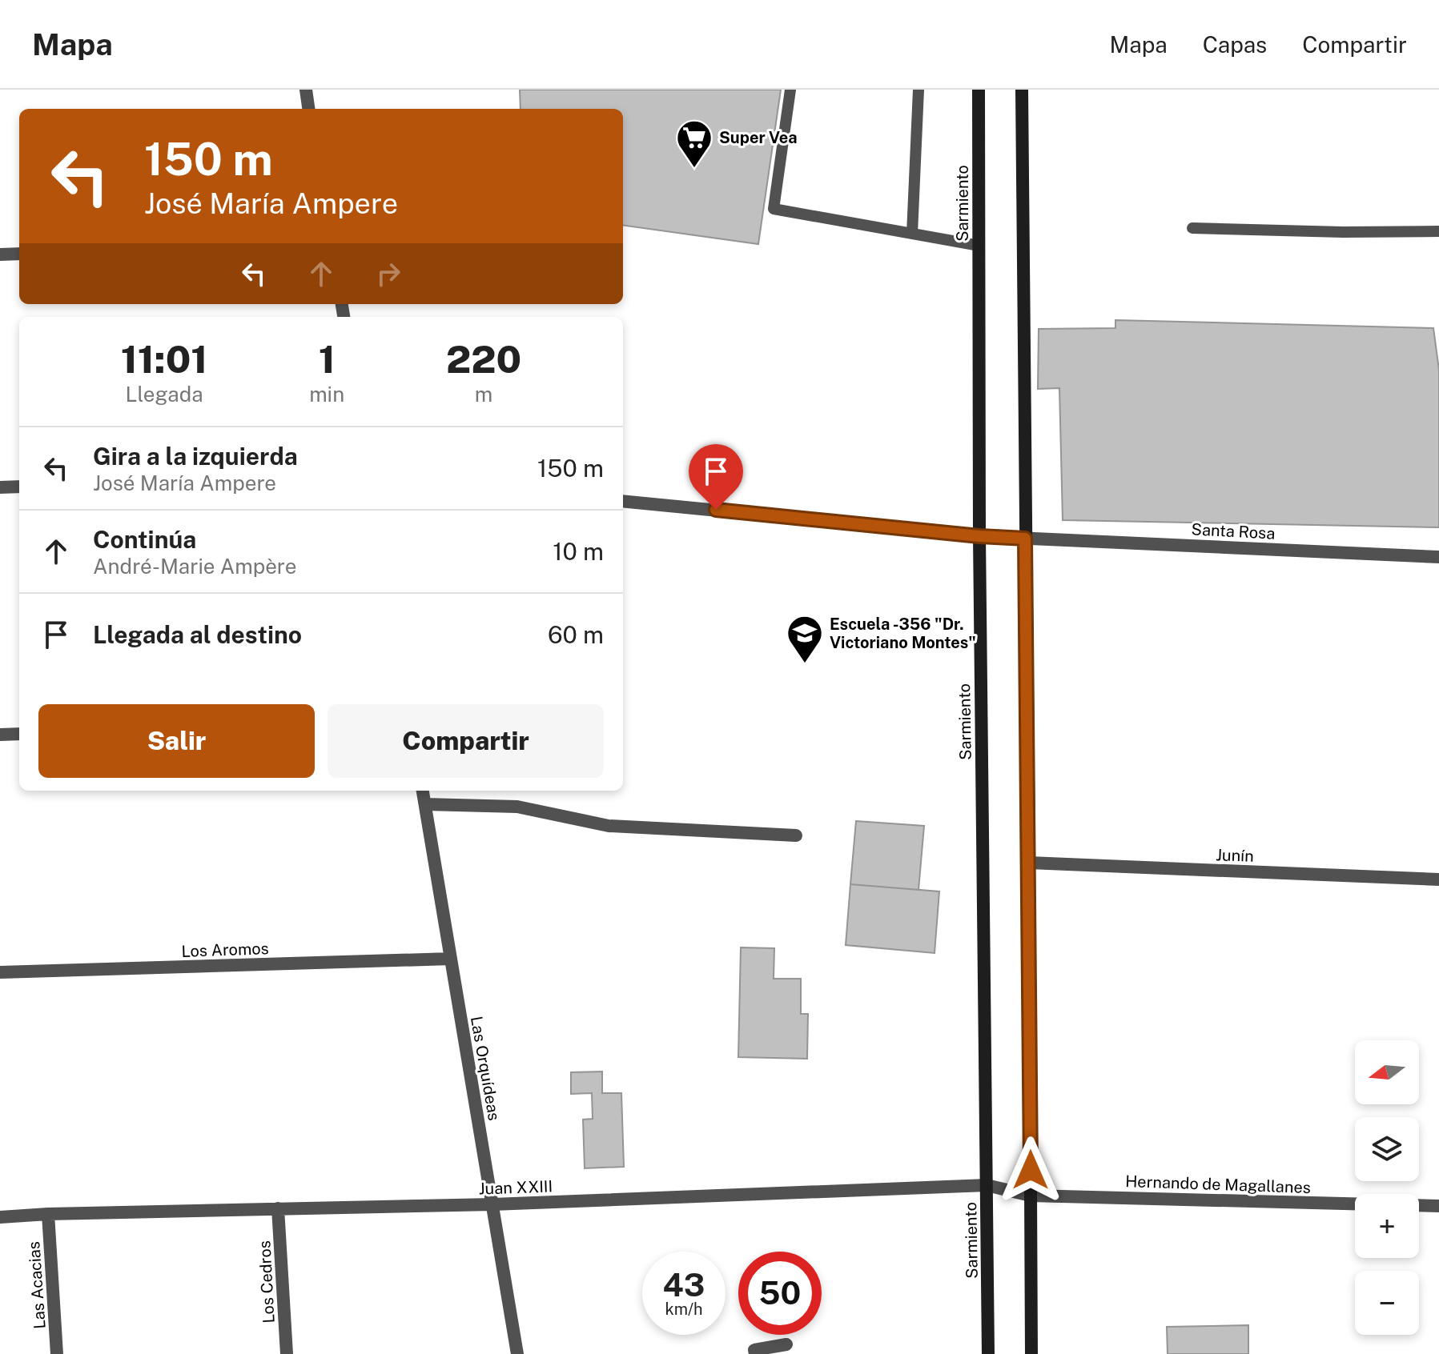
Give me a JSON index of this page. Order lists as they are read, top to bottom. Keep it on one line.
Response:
{"streets":{"main road":["Sarmiento"],"street":["Santa Rosa","Junín","Los Aromos","Las Orquídeas","Hernando de Magallanes","Juan XXIII","Los Cedros","Las Acacias"]},"crossings":[["Sarmiento","Santa Rosa"],["Sarmiento","Juan XXIII"],["Los Aromos","Las Orquídeas"],["Las Orquídeas","Juan XXIII"],["Hernando de Magallanes","Juan XXIII"],["Juan XXIII","Los Cedros"],["Juan XXIII","Las Acacias"]],"places":{"supermarket":["Super Vea"],"school or university":["Escuela -356 \"Dr. Victoriano Montes\""]},"north":"left","page":{"header":"Mapa","nav":["Mapa","Capas","Compartir"],"turn":["150 m","José María Ampere"],"eta":["11:01","Llegada","1","min","220","m"],"list":[{"name":"Gira a la izquierda","note":"José María Ampere","value":"150 m"},{"name":"Continúa","note":"André-Marie Ampère","value":"10 m"},{"name":"Llegada al destino","value":"60 m"}],"buttons":["Salir","Compartir"],"map_buttons":["+","−"],"speed":"43 km/h","limit":"50"}}
